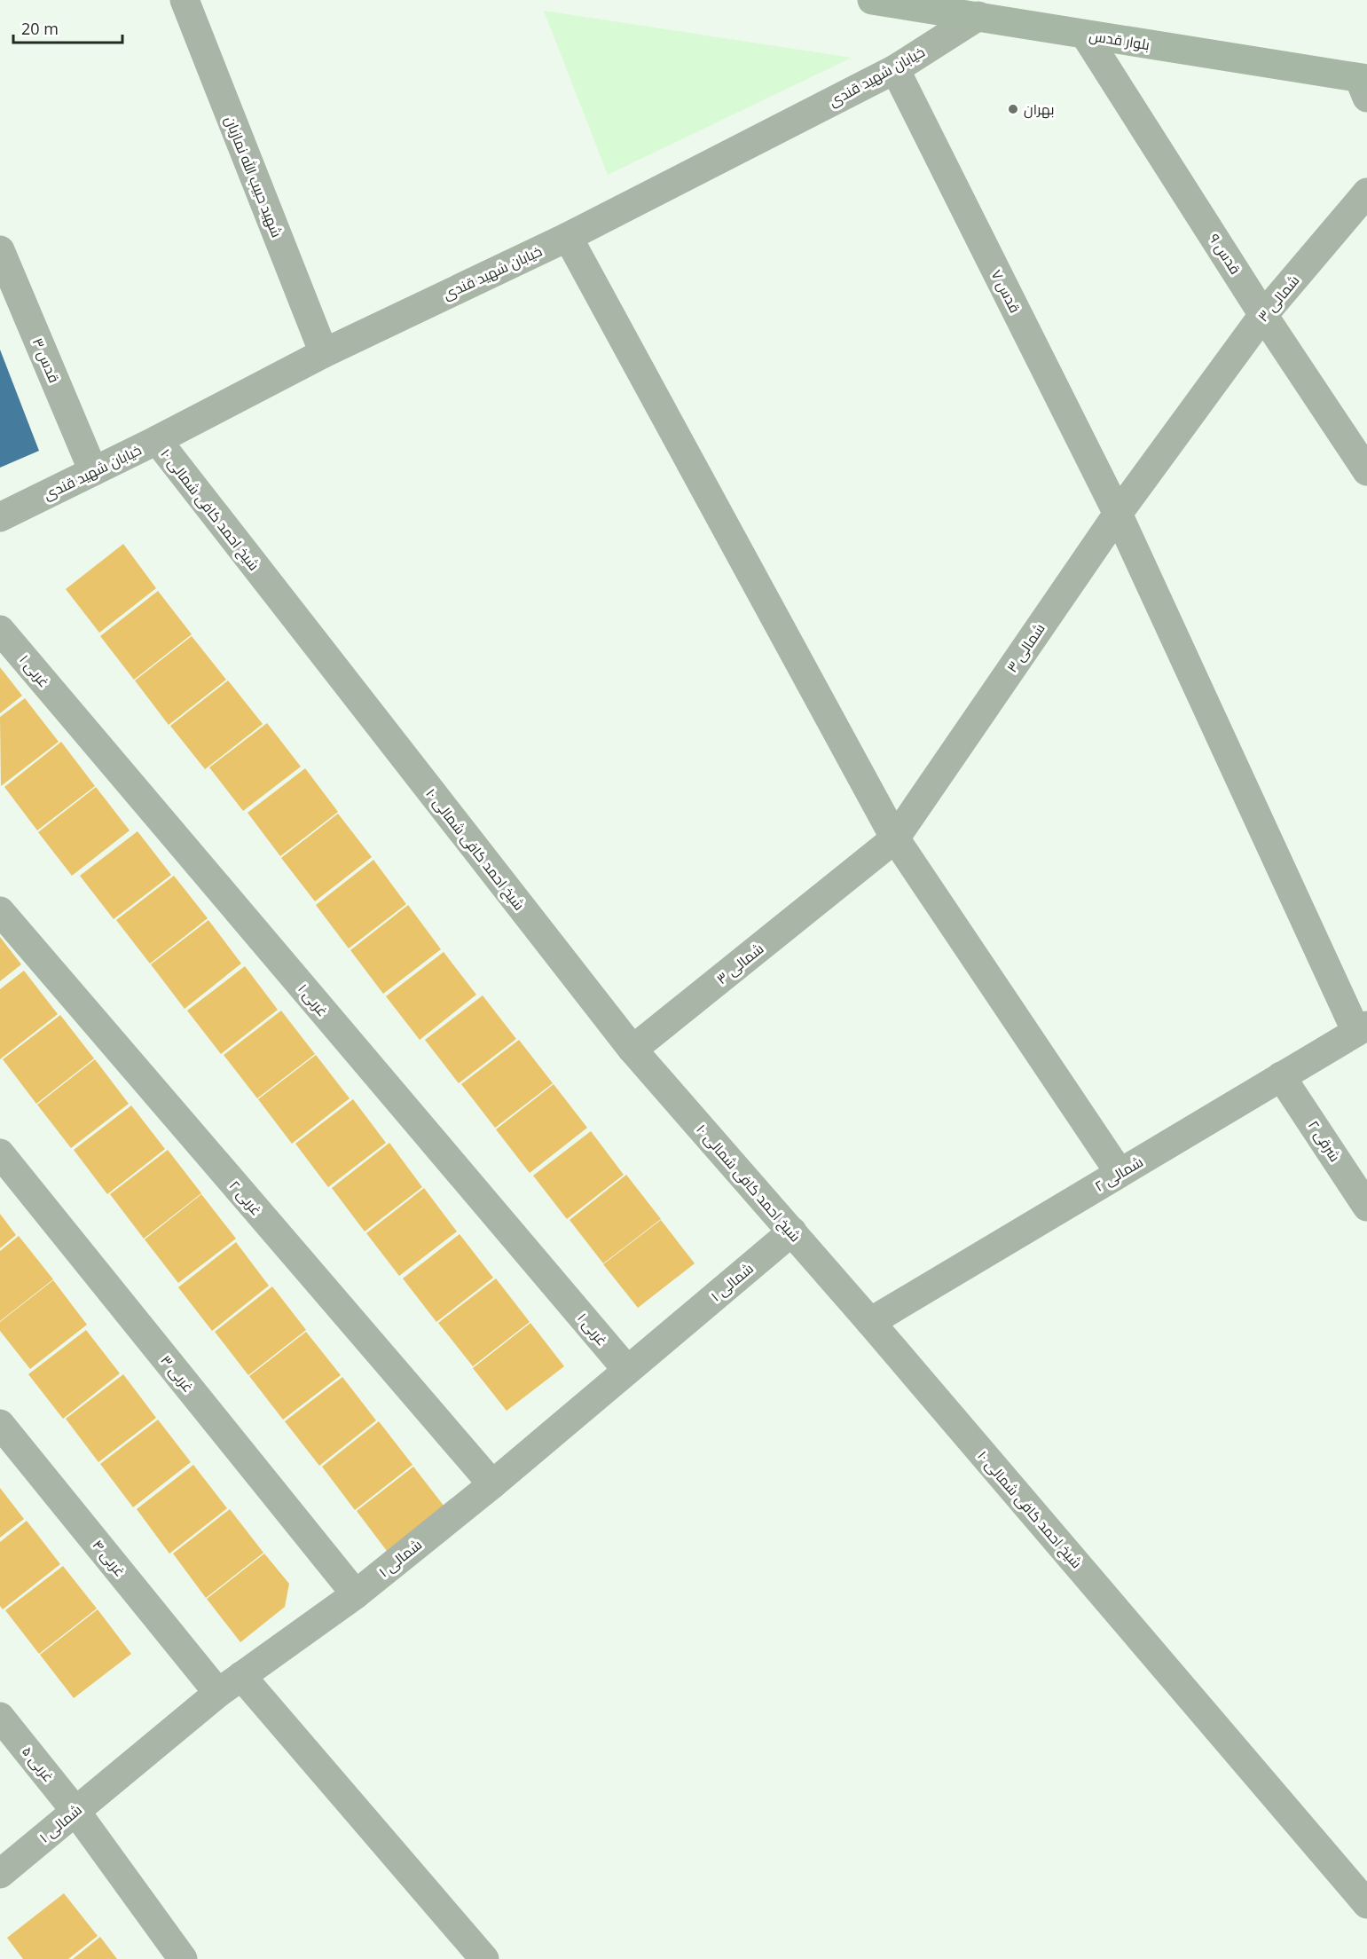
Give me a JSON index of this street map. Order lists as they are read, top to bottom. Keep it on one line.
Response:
{"streets":{"main road":["بلوار قدس"],"street":["خیابان شهید قندی","شهید حبیب الله نمازیان","قدس ۹","قدس ۷","شمالی ۳","قدس ۳","شیخ احمد کافی شمالی ۱۰","۱ غربی","شرقی ۲","شمالی ۲","۲ غربی","۱ شمالی","غربی ۳","غربی ۴","غربی ۵"]},"crossings":[["بلوار قدس","خیابان شهید قندی"],["بلوار قدس","قدس ۹"],["خیابان شهید قندی","شهید حبیب الله نمازیان"],["خیابان شهید قندی","قدس ۷"],["خیابان شهید قندی","قدس ۳"],["خیابان شهید قندی","شیخ احمد کافی شمالی ۱۰"],["قدس ۹","شمالی ۳"],["قدس ۷","شمالی ۳"],["قدس ۷","شمالی ۲"],["شمالی ۳","شیخ احمد کافی شمالی ۱۰"],["شیخ احمد کافی شمالی ۱۰","شمالی ۲"],["شیخ احمد کافی شمالی ۱۰","۱ شمالی"],["۱ غربی","۱ شمالی"],["شرقی ۲","شمالی ۲"],["۲ غربی","۱ شمالی"],["۱ شمالی","غربی ۳"],["۱ شمالی","غربی ۴"],["۱ شمالی","غربی ۵"]],"places":["بهران"],"scale_bar":"20 m"}
